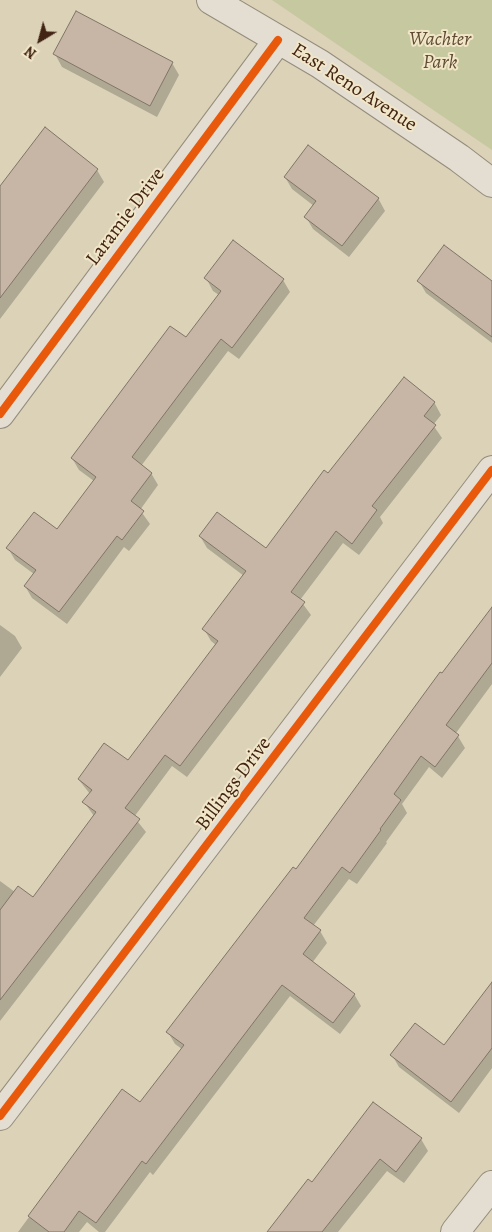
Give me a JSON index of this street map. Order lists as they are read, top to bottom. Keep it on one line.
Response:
{"streets":{"street":["East Reno Avenue","Laramie Drive","Billings Drive"]},"crossings":[["East Reno Avenue","Laramie Drive"]],"parks":["Wachter Park"],"north":"bottom left"}
